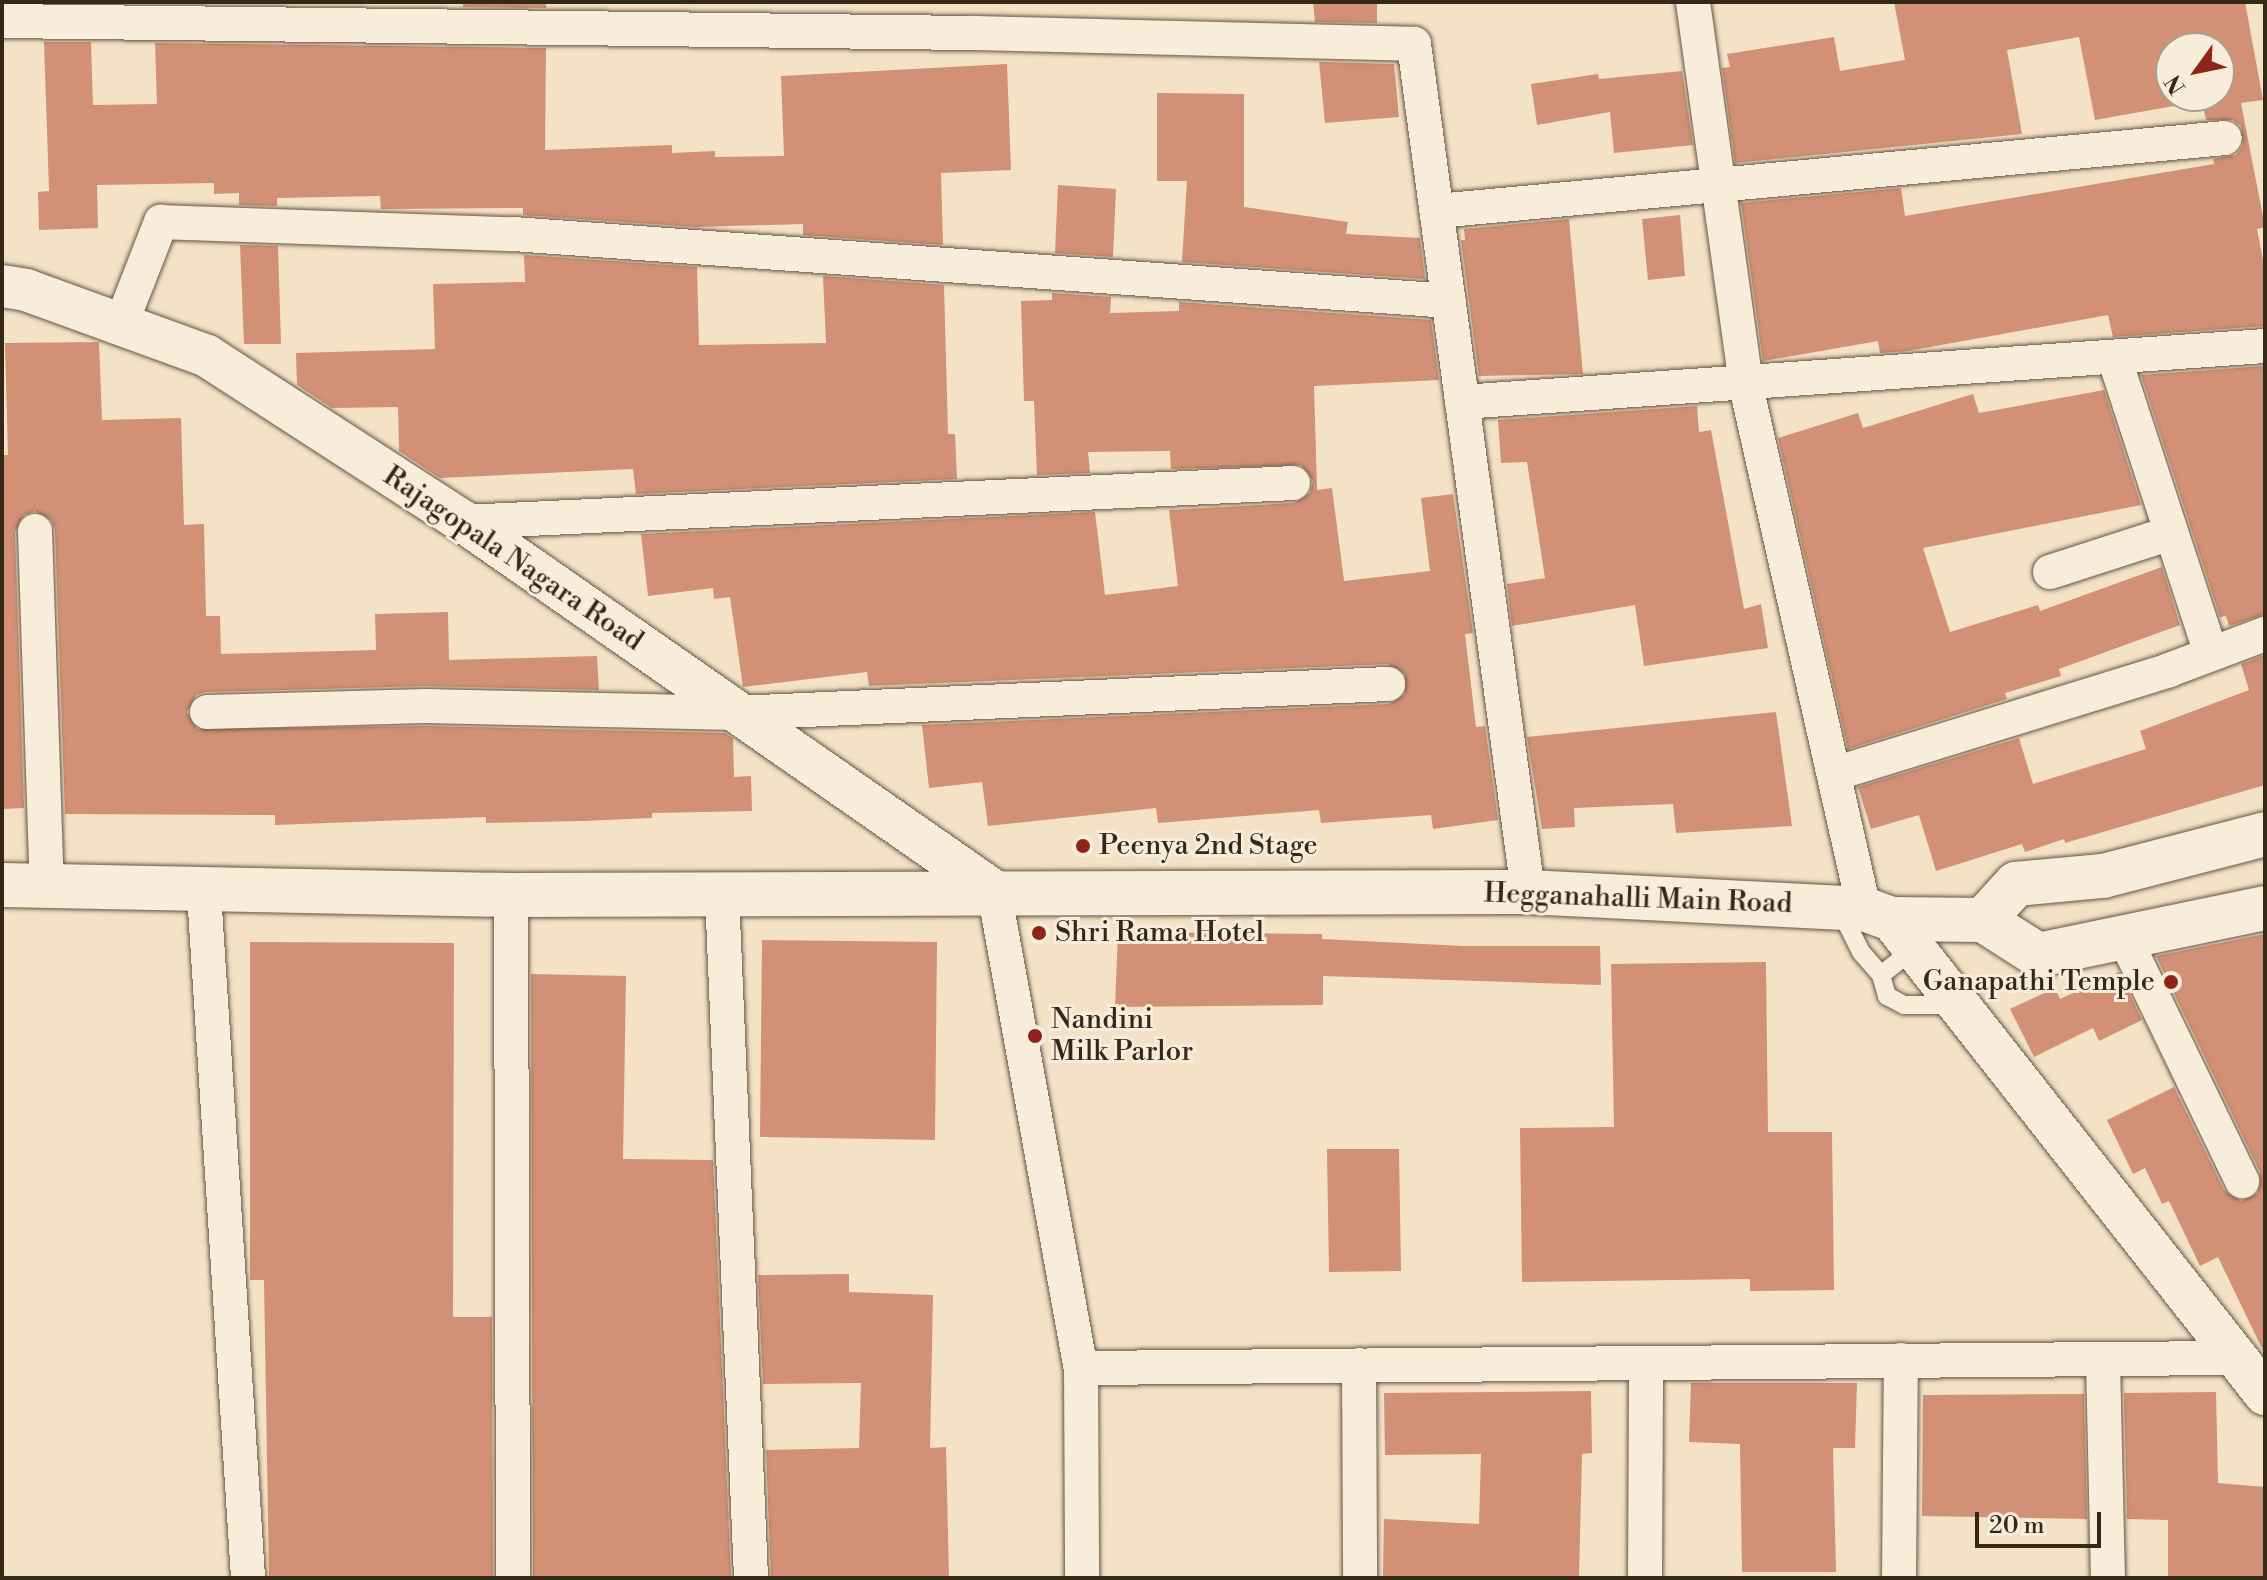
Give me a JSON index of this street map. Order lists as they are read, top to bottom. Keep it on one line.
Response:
{"streets":{"main road":["Hegganahalli Main Road"],"street":["Rajagopala Nagara Road"]},"crossings":[["Rajagopala Nagara Road","Hegganahalli Main Road"]],"places":["Peenya 2nd Stage","Shri Rama Hotel","Ganapathi Temple","Nandini Milk Parlor"],"scale_bar":"20 m","north":"bottom left"}
